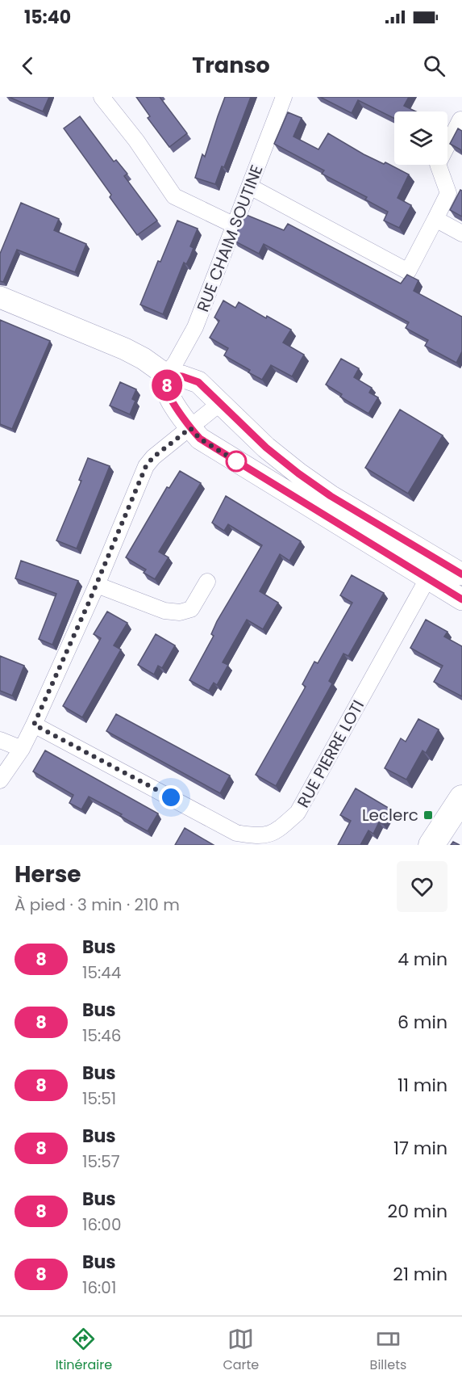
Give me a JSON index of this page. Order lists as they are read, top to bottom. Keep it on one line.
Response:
{"streets":{"street":["RUE CHAIM SOUTINE","RUE PIERRE LOTI"]},"places":{"transit":["Leclerc"]},"lines":["bus line 8"],"page":{"status":"15:40","header":"Transo","on_map":"8","heading":["Herse","À pied · 3 min · 210 m"],"list":[{"mark":"8","name":"Bus","note":"15:44","value":"4 min"},{"mark":"8","name":"Bus","note":"15:46","value":"6 min"},{"mark":"8","name":"Bus","note":"15:51","value":"11 min"},{"mark":"8","name":"Bus","note":"15:57","value":"17 min"},{"mark":"8","name":"Bus","note":"16:00","value":"20 min"},{"mark":"8","name":"Bus","note":"16:01","value":"21 min"}],"tabs":["Itinéraire","Carte","Billets"]}}
